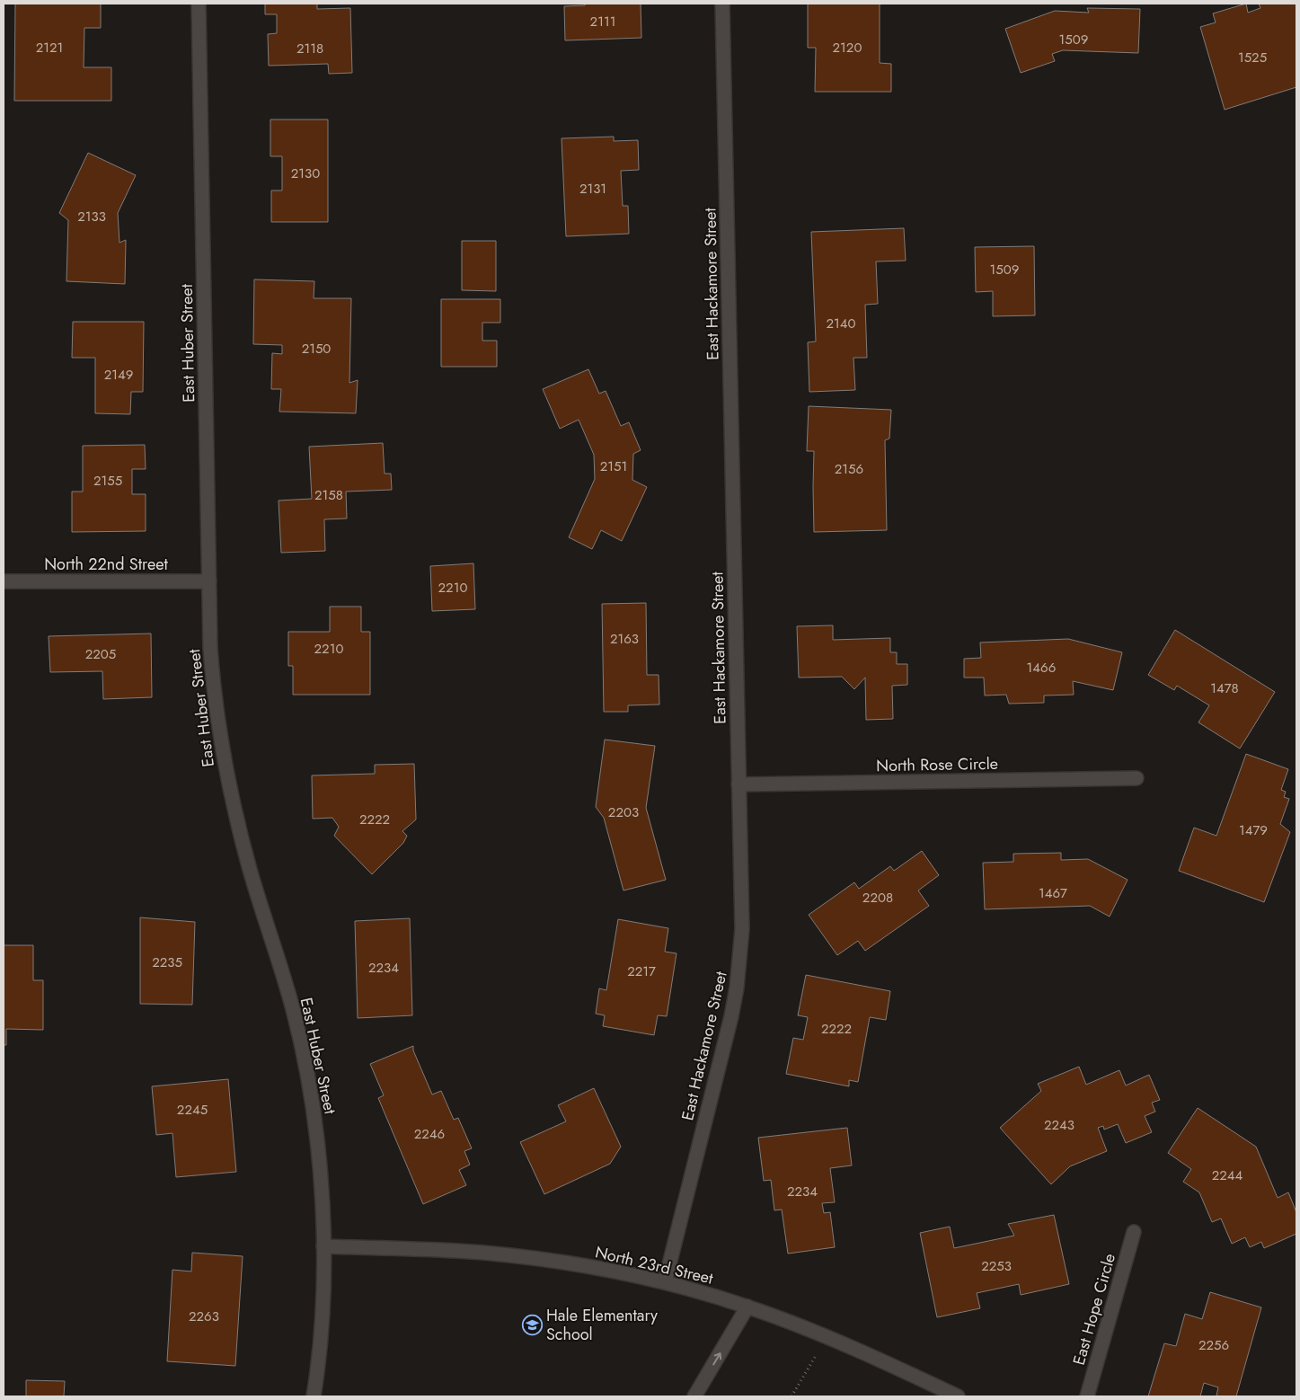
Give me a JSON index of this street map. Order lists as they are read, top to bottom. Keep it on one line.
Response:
{"streets":{"street":["East Hackamore Street","East Huber Street","North 22nd Street","North Rose Circle","North 23rd Street","East Hope Circle"]},"crossings":[["East Hackamore Street","North Rose Circle"],["East Hackamore Street","North 23rd Street"],["East Huber Street","North 22nd Street"],["East Huber Street","North 23rd Street"]],"places":{"school or university":["Hale Elementary School"]},"house_numbers":["2111","1509","2121","2120","2118","1525","2130","2131","2133","1509","2140","2150","2149","2151","2156","2155","2158","2210","2163","2210","2205","1466","1478","2203","2222","1479","1467","2208","2235","2234","2217","2222","2245","2243","2246","2244","2234","2253","2263","2256"]}
